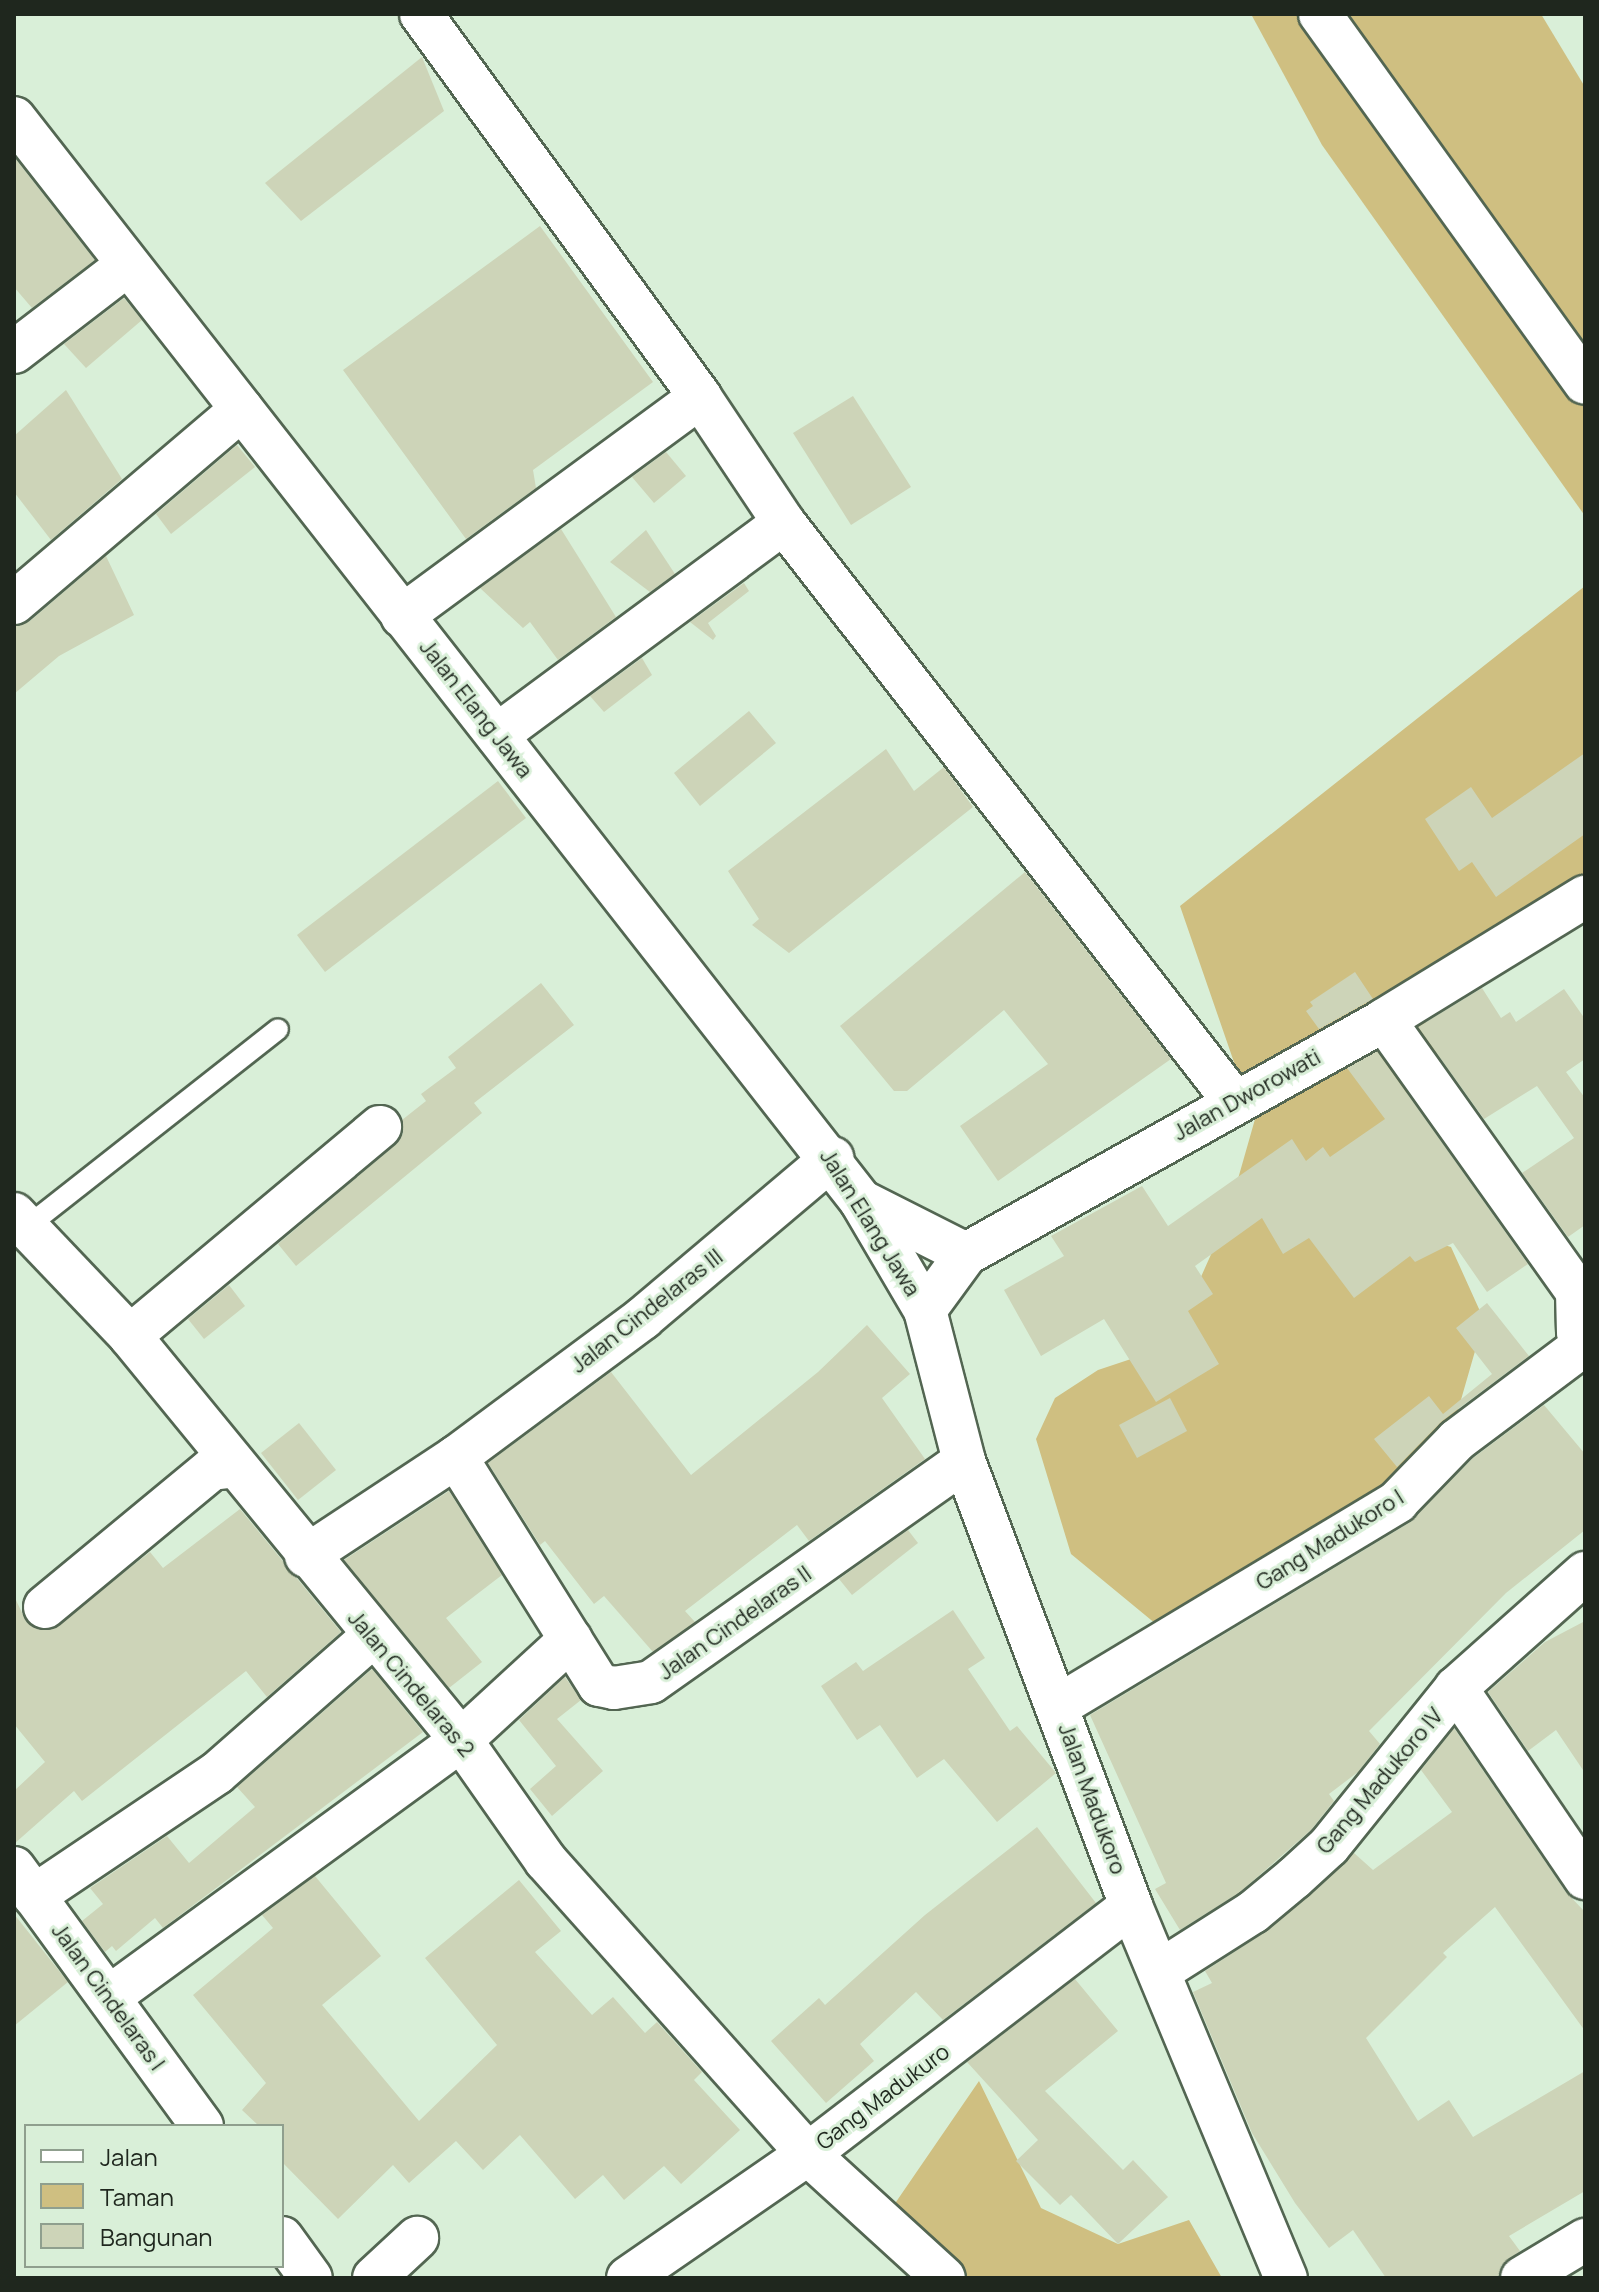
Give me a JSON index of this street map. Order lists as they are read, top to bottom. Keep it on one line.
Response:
{"streets":{"street":["Jalan Elang Jawa","Jalan Dworowati","Jalan Cindelaras III","Gang Madukoro I","Jalan Cindelaras II","Jalan Cindelaras 2","Gang Madukoro IV","Jalan Madukoro","Jalan Cindelaras I","Gang Madukuro"]},"crossings":[["Jalan Elang Jawa","Jalan Dworowati"],["Jalan Elang Jawa","Jalan Cindelaras III"],["Jalan Elang Jawa","Jalan Madukoro"],["Jalan Dworowati","Jalan Madukoro"],["Jalan Cindelaras III","Jalan Cindelaras II"],["Jalan Cindelaras III","Jalan Cindelaras 2"],["Gang Madukoro I","Jalan Madukoro"],["Jalan Cindelaras II","Jalan Madukoro"],["Jalan Cindelaras 2","Gang Madukuro"],["Gang Madukoro IV","Jalan Madukoro"],["Jalan Madukoro","Gang Madukuro"]],"legend":["Jalan","Taman","Bangunan"]}
